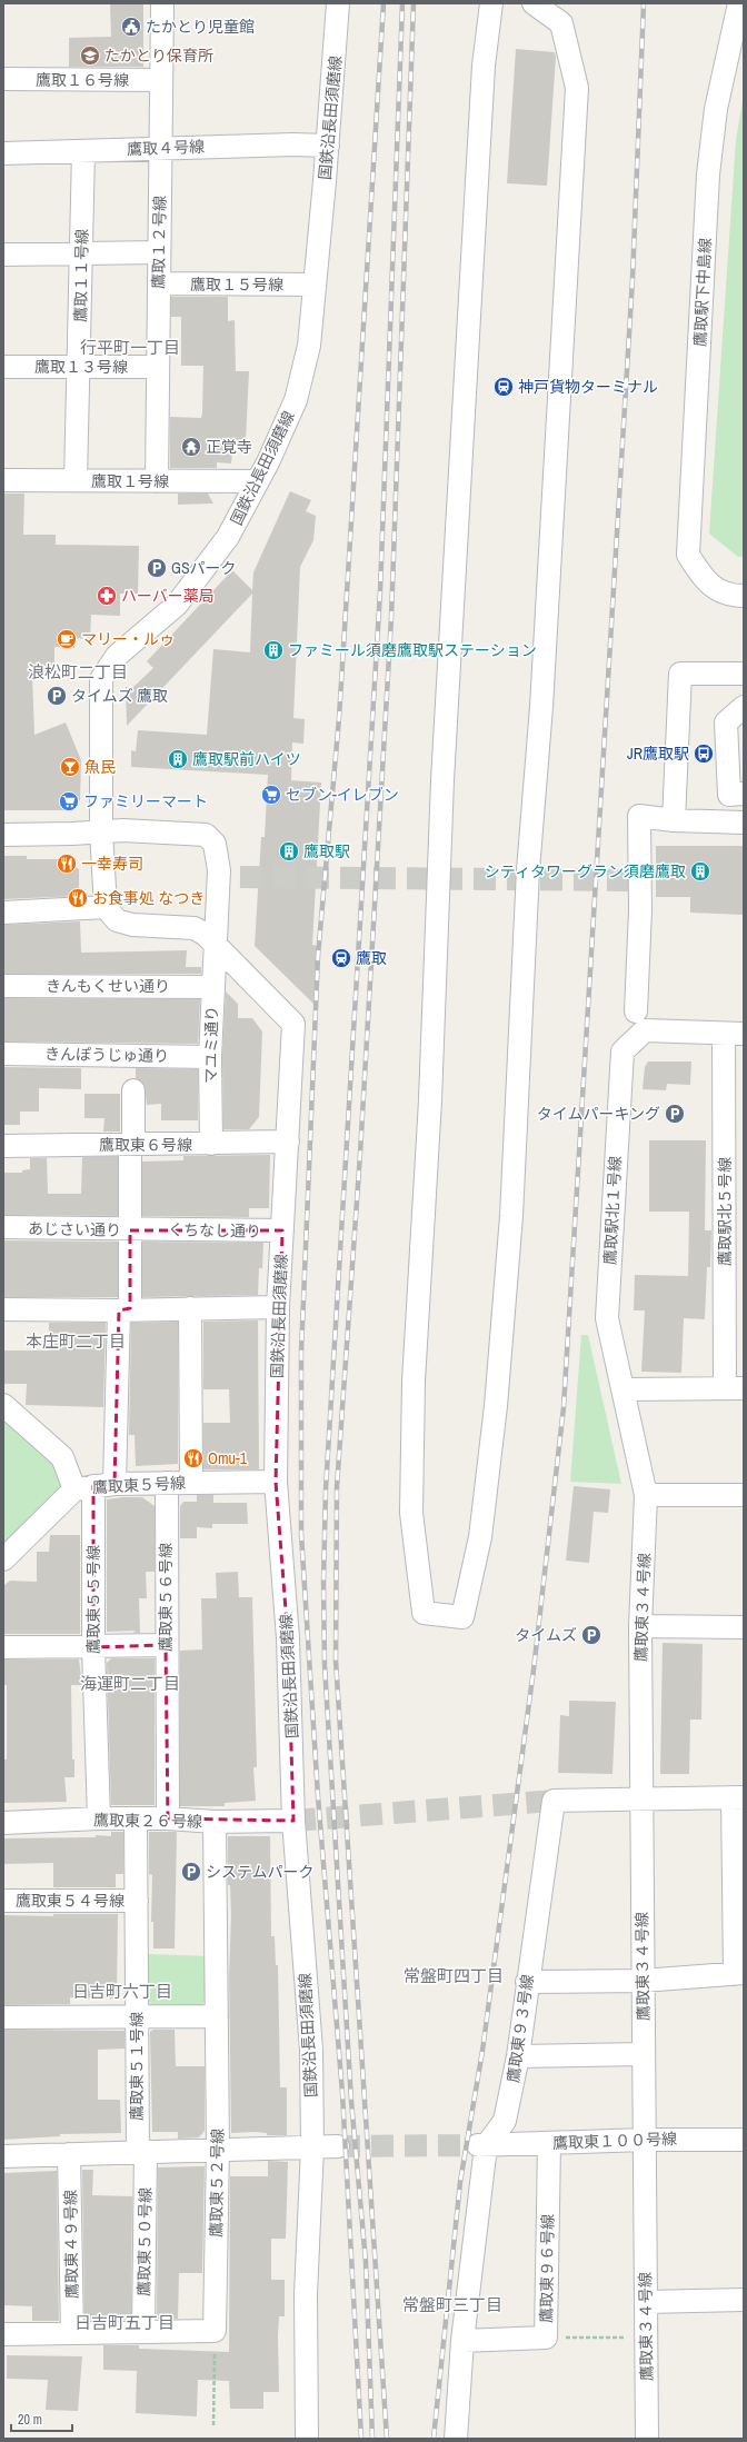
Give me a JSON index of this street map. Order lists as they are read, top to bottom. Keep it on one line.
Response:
{"streets":{"street":["鷹取１６号線","国鉄沿長田須磨線","鷹取４号線","鷹取１２号線","鷹取１１号線","鷹取１５号線","鷹取駅下中島線","鷹取１３号線","鷹取１号線","きんもくせい通り","マユミ通り","きんぽうじゅ通り","鷹取東６号線","鷹取駅北１号線","鷹取駅北５号線","あじさい通り","くちなし通り","鷹取東５号線","鷹取東５６号線","鷹取東５５号線","鷹取東３４号線","鷹取東２６号線","鷹取東５４号線","鷹取東９３号線","鷹取東５１号線","鷹取東１００号線","鷹取東５２号線","鷹取東５０号線","鷹取東４９号線","鷹取東９６号線"]},"crossings":[["鷹取１６号線","鷹取１２号線"],["国鉄沿長田須磨線","鷹取４号線"],["国鉄沿長田須磨線","鷹取１５号線"],["国鉄沿長田須磨線","鷹取１号線"],["国鉄沿長田須磨線","マユミ通り"],["国鉄沿長田須磨線","鷹取東６号線"],["国鉄沿長田須磨線","くちなし通り"],["国鉄沿長田須磨線","鷹取東５号線"],["国鉄沿長田須磨線","鷹取東２６号線"],["鷹取４号線","鷹取１２号線"],["鷹取４号線","鷹取１１号線"],["鷹取１２号線","鷹取１５号線"],["鷹取１２号線","鷹取１３号線"],["鷹取１２号線","鷹取１号線"],["鷹取１１号線","鷹取１３号線"],["鷹取１１号線","鷹取１号線"],["きんもくせい通り","マユミ通り"],["マユミ通り","きんぽうじゅ通り"],["マユミ通り","鷹取東６号線"],["鷹取東６号線","鷹取東５５号線"],["鷹取駅北１号線","鷹取駅北５号線"],["鷹取駅北１号線","鷹取東３４号線"],["あじさい通り","くちなし通り"],["あじさい通り","鷹取東５５号線"],["くちなし通り","鷹取東５５号線"],["鷹取東５号線","鷹取東５６号線"],["鷹取東５号線","鷹取東５５号線"],["鷹取東５６号線","鷹取東２６号線"],["鷹取東５５号線","鷹取東２６号線"],["鷹取東３４号線","鷹取東９３号線"],["鷹取東３４号線","鷹取東１００号線"],["鷹取東２６号線","鷹取東５１号線"],["鷹取東２６号線","鷹取東５２号線"],["鷹取東５４号線","鷹取東５１号線"],["鷹取東９３号線","鷹取東１００号線"],["鷹取東９３号線","鷹取東９６号線"],["鷹取東５１号線","鷹取東５０号線"],["鷹取東１００号線","鷹取東９６号線"]],"districts":["行平町一丁目","浪松町二丁目","本庄町二丁目","海運町二丁目","常盤町四丁目","日吉町六丁目","常盤町三丁目","日吉町五丁目"],"places":{"public building":["たかとり児童館"],"school or university":["たかとり保育所"],"station":["神戸貨物ターミナル","鷹取"],"temple":["正覚寺"],"parking":["GSパーク","タイムズ 鷹取","タイムパーキング","タイムズ","システムパーク"],"pharmacy":["ハーバー薬局"],"cafe":["マリー・ルゥ"],"building":["ファミール須磨鷹取駅ステーション","鷹取駅前ハイツ","鷹取駅","シティタワーグラン須磨鷹取"],"bus stop":["JR鷹取駅"],"bar":["魚民"],"supermarket":["セブン-イレブン","ファミリーマート"],"restaurant":["一幸寿司","お食事処 なつき","Omu-1"]},"scale_bar":"20 m"}
